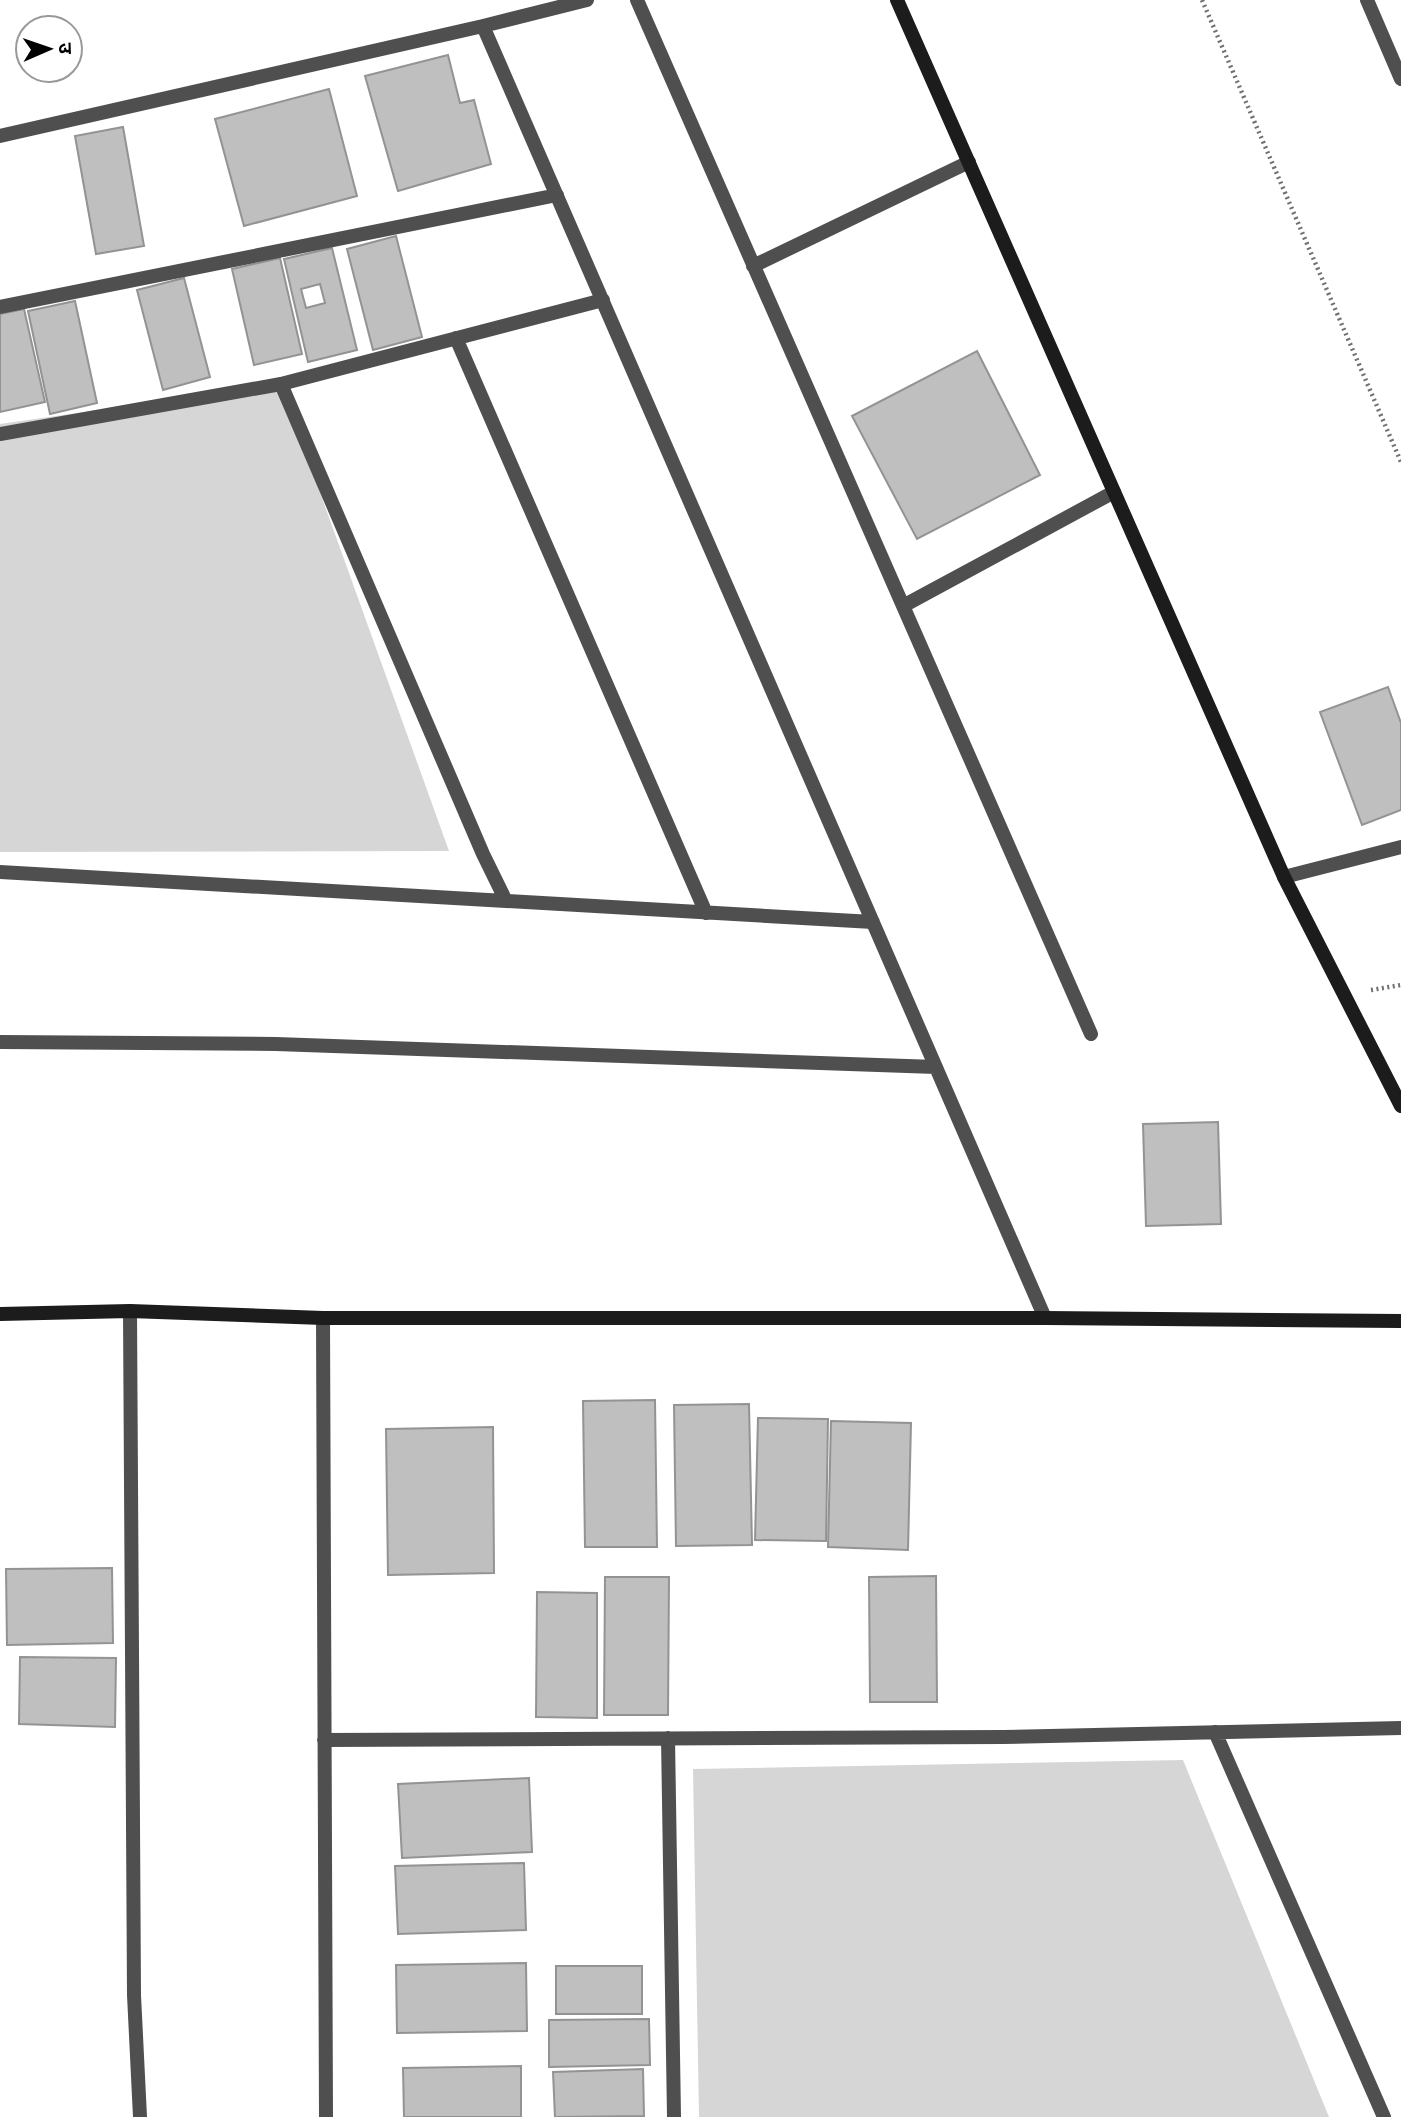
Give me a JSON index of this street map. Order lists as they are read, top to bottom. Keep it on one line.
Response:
{"north":"right"}
